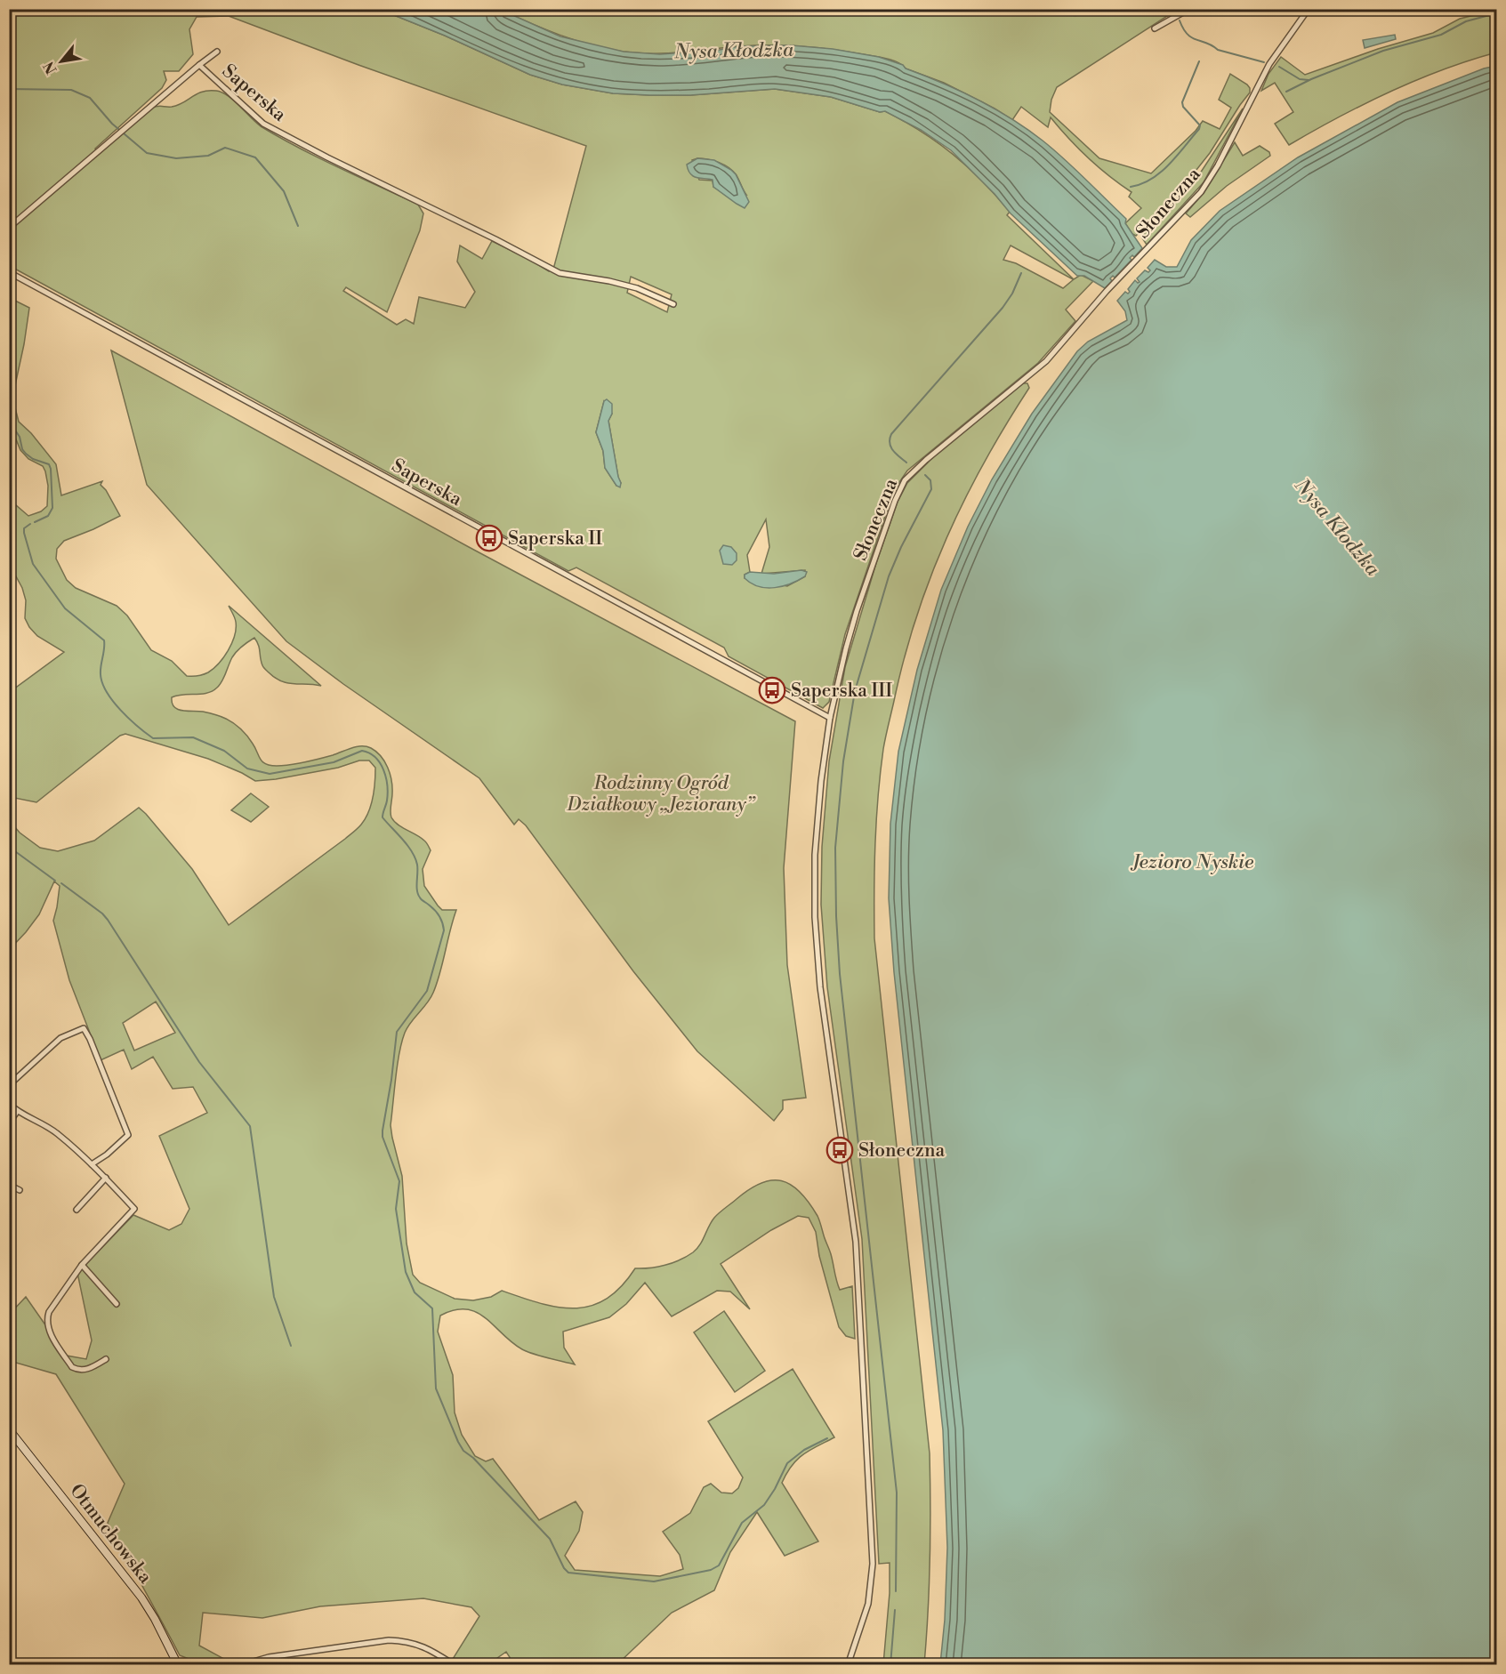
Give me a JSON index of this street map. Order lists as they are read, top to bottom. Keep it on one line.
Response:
{"streets":{"main road":["Otmuchowska"],"street":["Saperska","Słoneczna"]},"crossings":[["Saperska","Słoneczna"]],"water":["Nysa Kłodzka","Jezioro Nyskie"],"parks":["Rodzinny Ogród Działkowy „Jeziorany”"],"places":{"bus stop":["Saperska II","Saperska III","Słoneczna"]},"north":"bottom left"}
